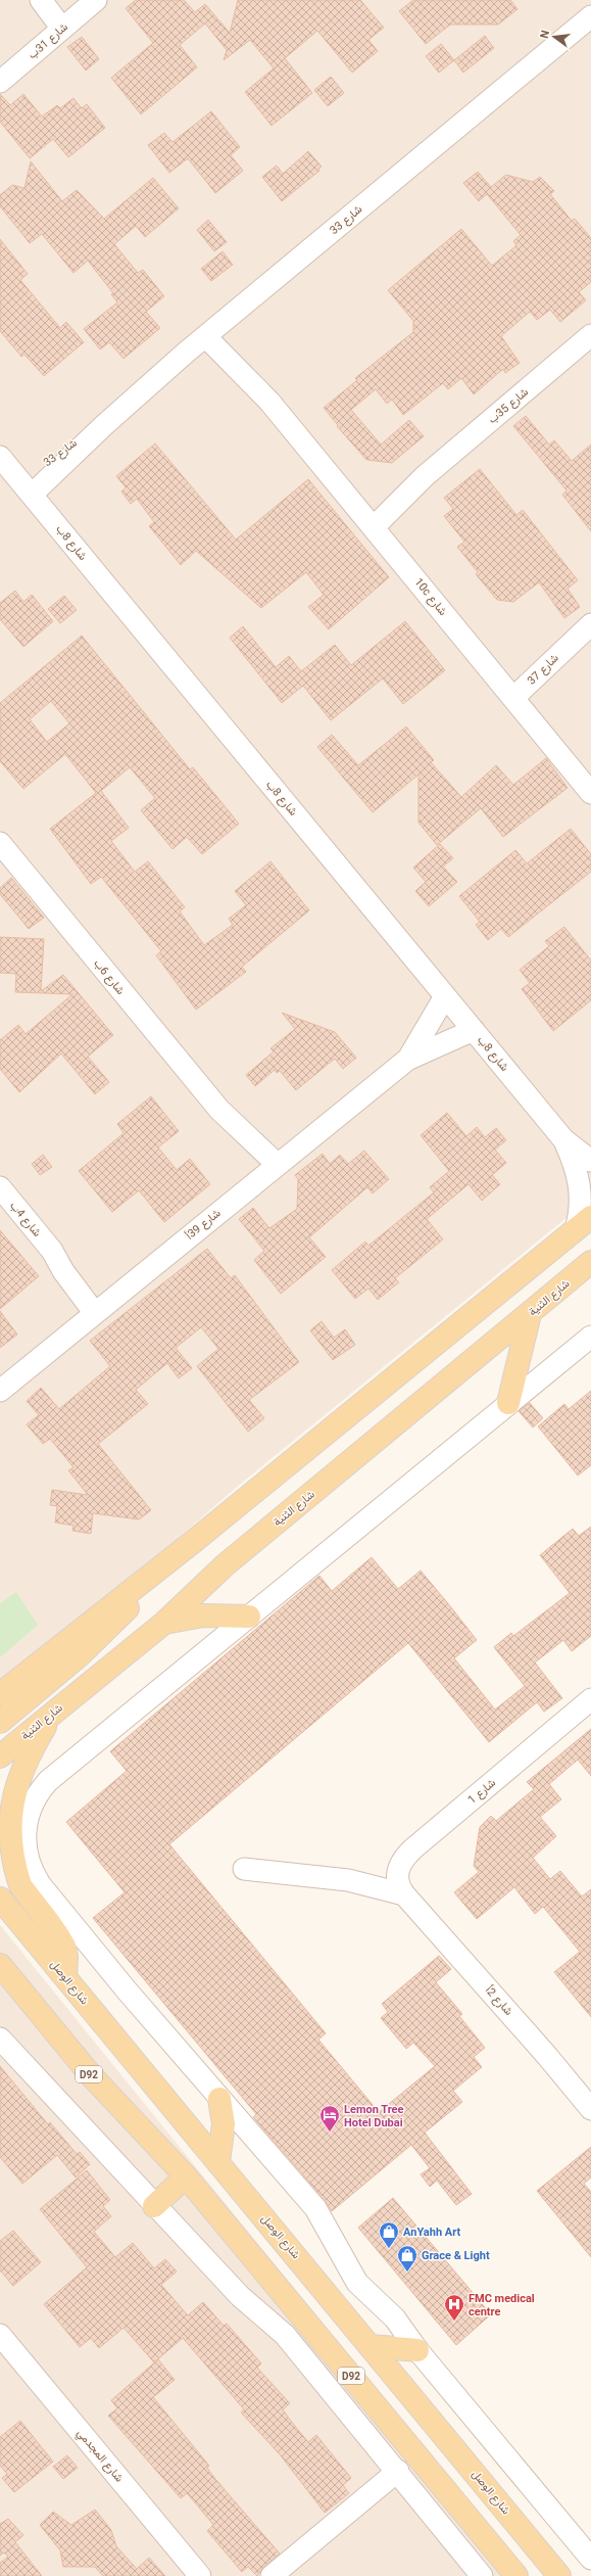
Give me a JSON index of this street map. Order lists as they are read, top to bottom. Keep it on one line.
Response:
{"streets":{"main road":["شارع الثنية","شارع الوصل","D92"],"street":["شارع 31ب","شارع 33","شارع 35ب","شارع 8ب","10c شارع","شارع 37","شارع 6ب","شارع 4ب","شارع 39أ","شارع 1","شارع 2أ","شارع المجدمي"]},"crossings":[["شارع 33","شارع 8ب"],["شارع 33","10c شارع"],["شارع 35ب","10c شارع"],["شارع 8ب","شارع 39أ"],["10c شارع","شارع 37"],["شارع 6ب","شارع 39أ"],["شارع 4ب","شارع 39أ"]],"places":{"hotel":["Lemon Tree Hotel Dubai"],"shop":["AnYahh Art","Grace & Light"],"hospital":["FMC medical centre"]},"north":"left"}
